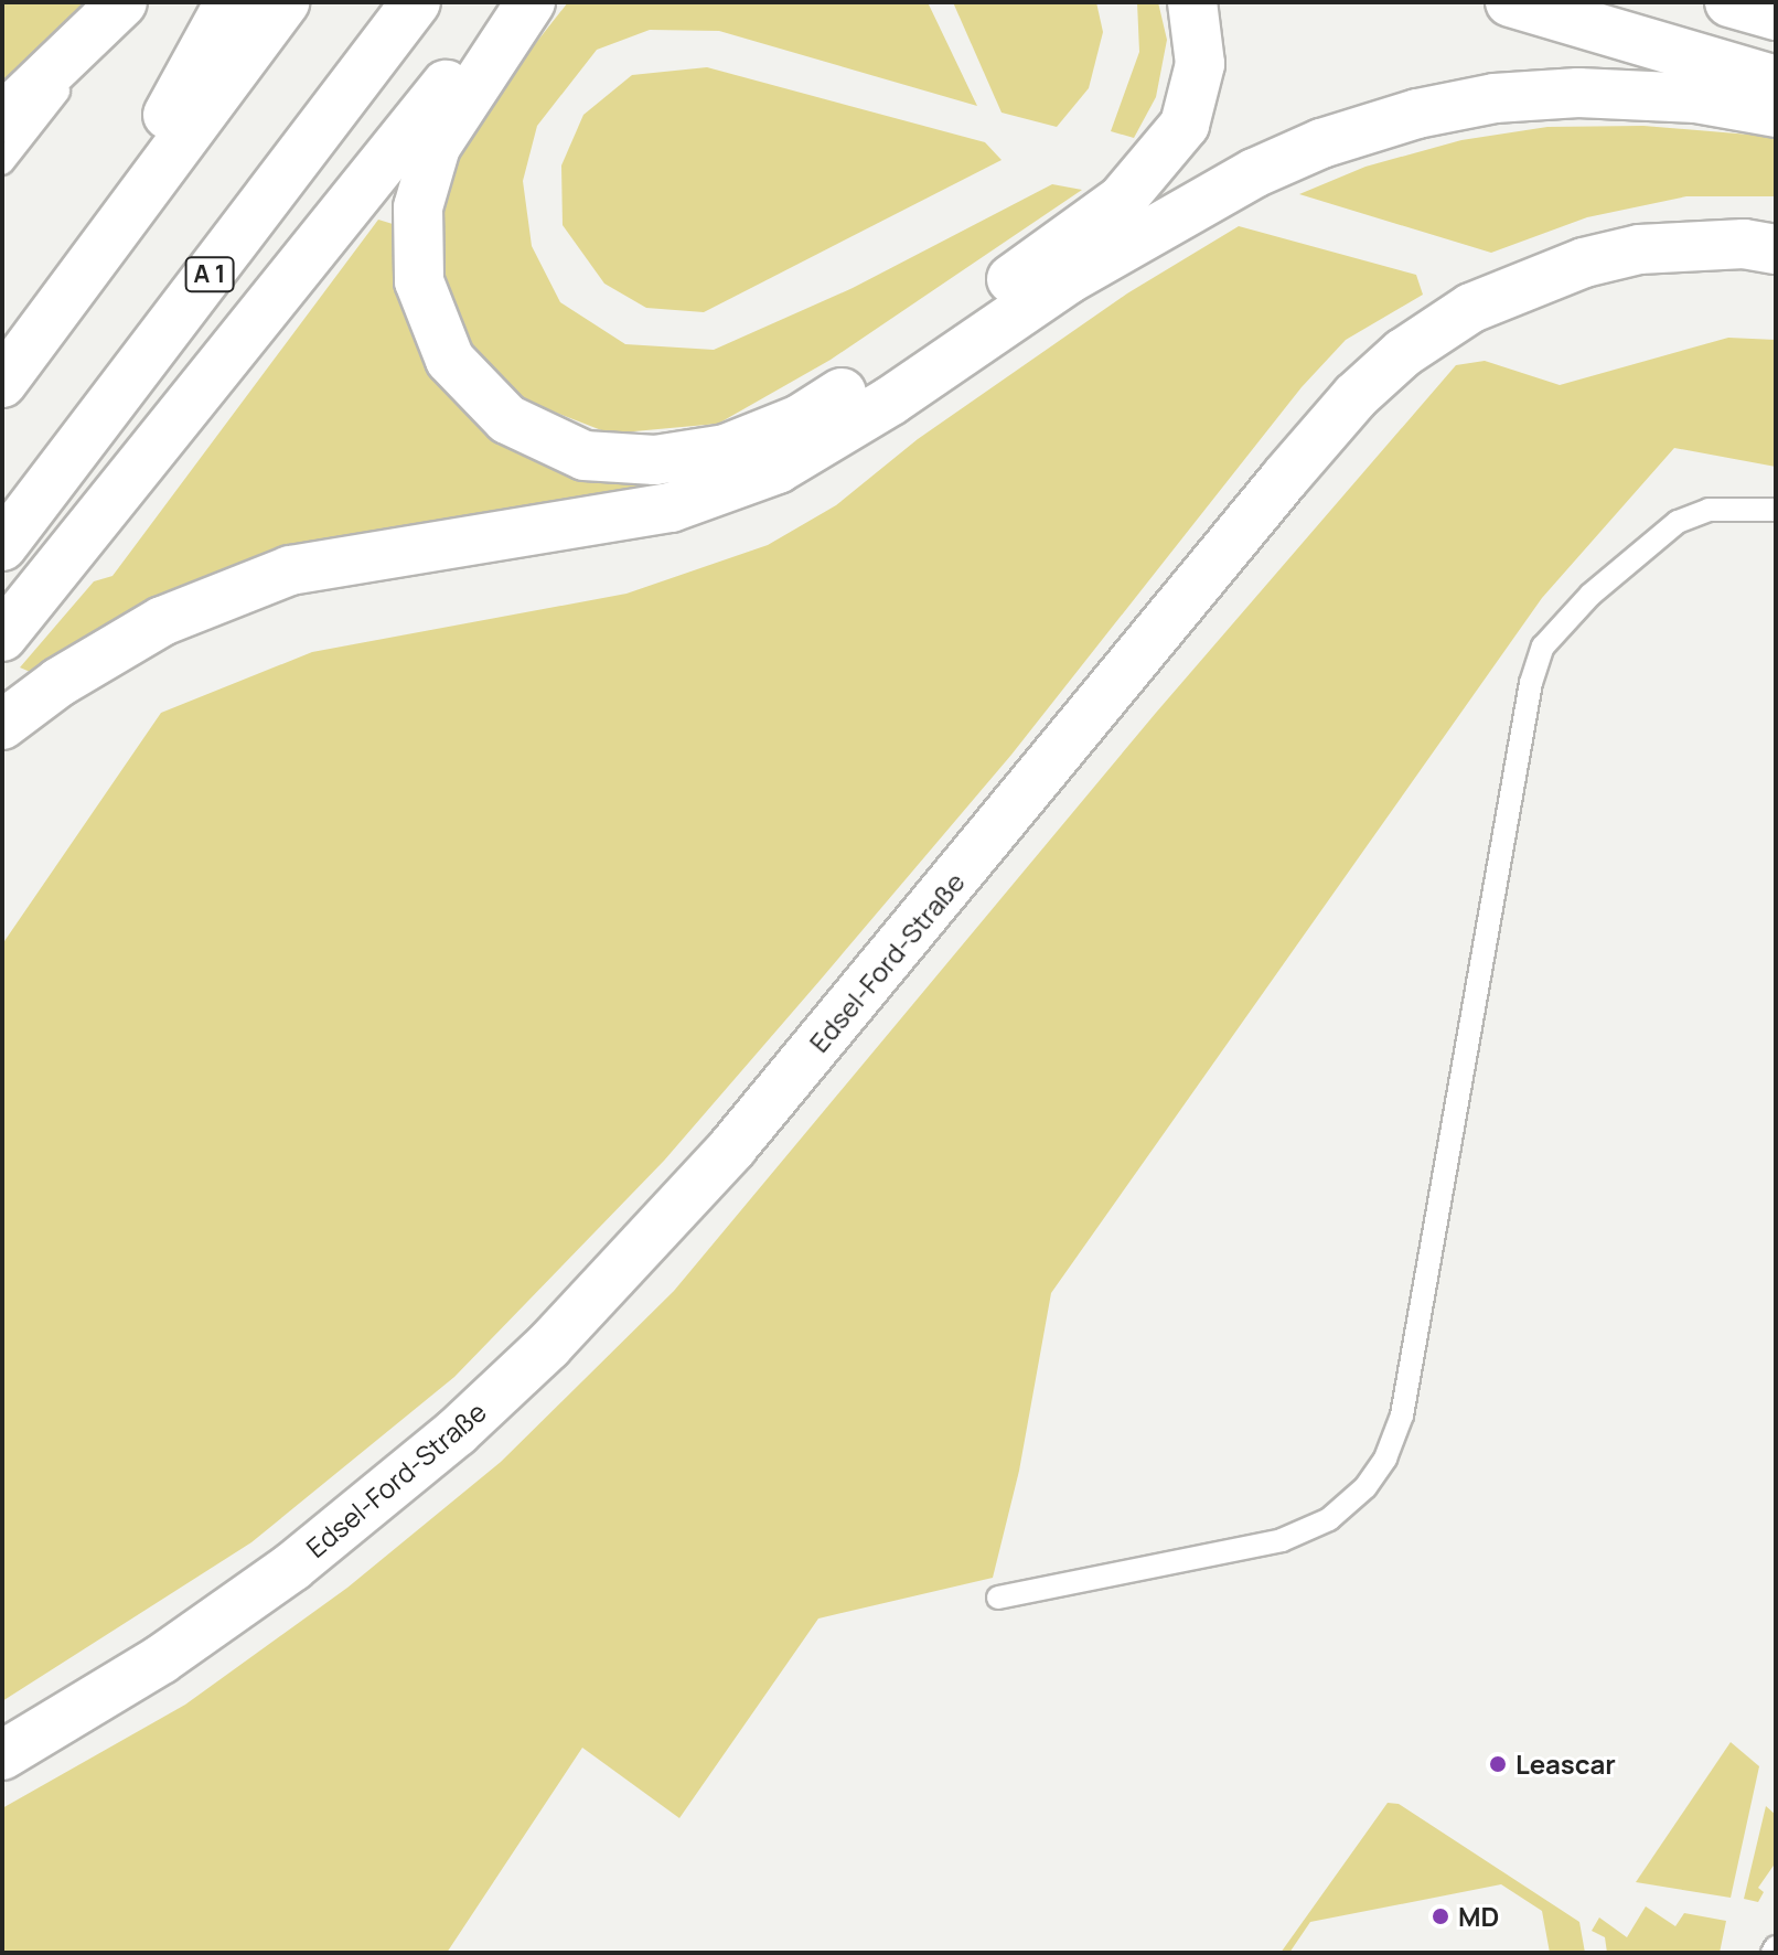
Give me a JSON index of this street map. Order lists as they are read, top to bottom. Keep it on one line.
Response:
{"streets":{"main road":["A 1","Edsel-Ford-Straße"]},"places":["Leascar","MD"]}
